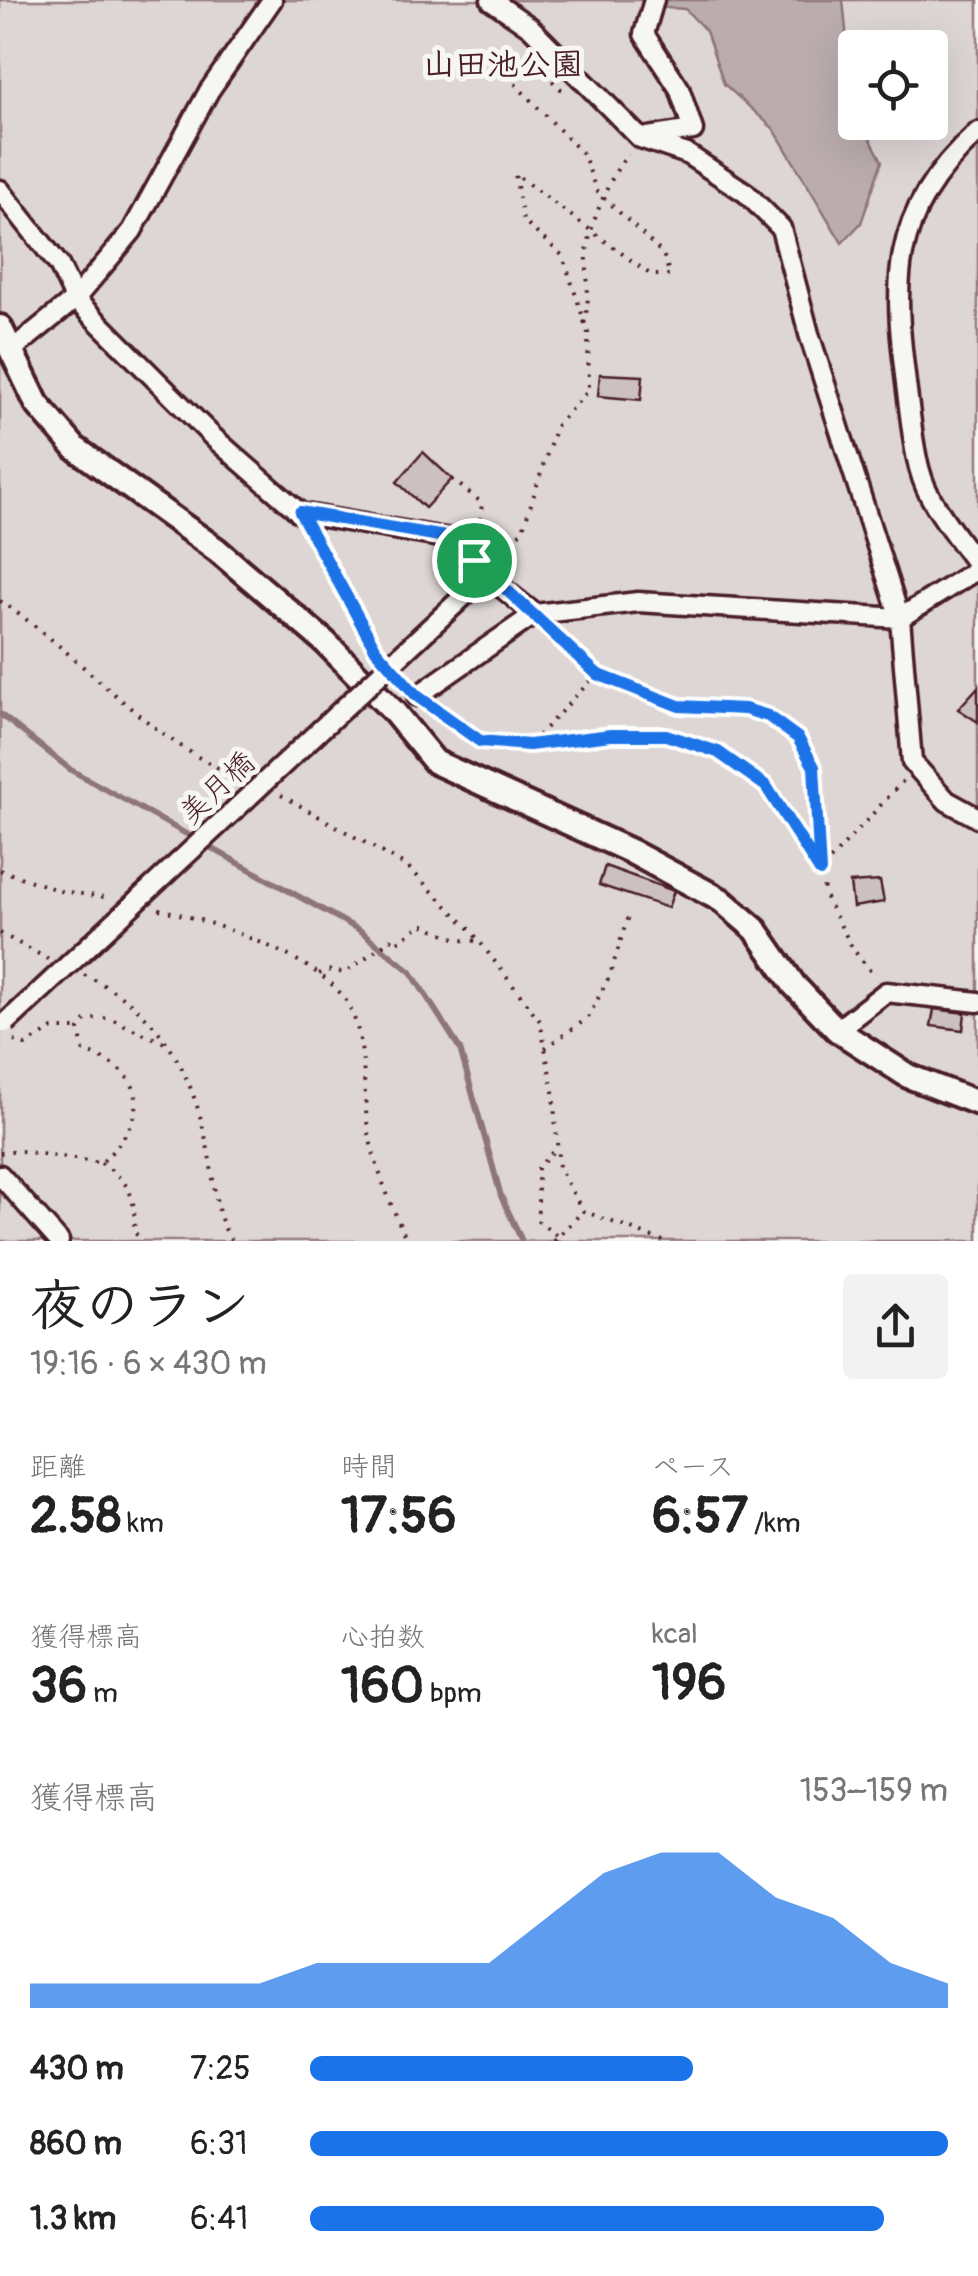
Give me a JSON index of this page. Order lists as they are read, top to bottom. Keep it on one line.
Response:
{"streets":{"street":["美月橋"]},"districts":["山田池公園"],"page":{"heading":["夜のラン","19:16 · 6 × 430 m"],"stats":[["距離","2.58 km"],["時間","17:56"],["ペース","6:57 /km"],["獲得標高","36 m"],["心拍数","160 bpm"],["kcal","196"]],"chart":["獲得標高","153–159 m"],"list":[{"name":"430 m","note":"7:25"},{"name":"860 m","note":"6:31"},{"name":"1.3 km","note":"6:41"}]}}
